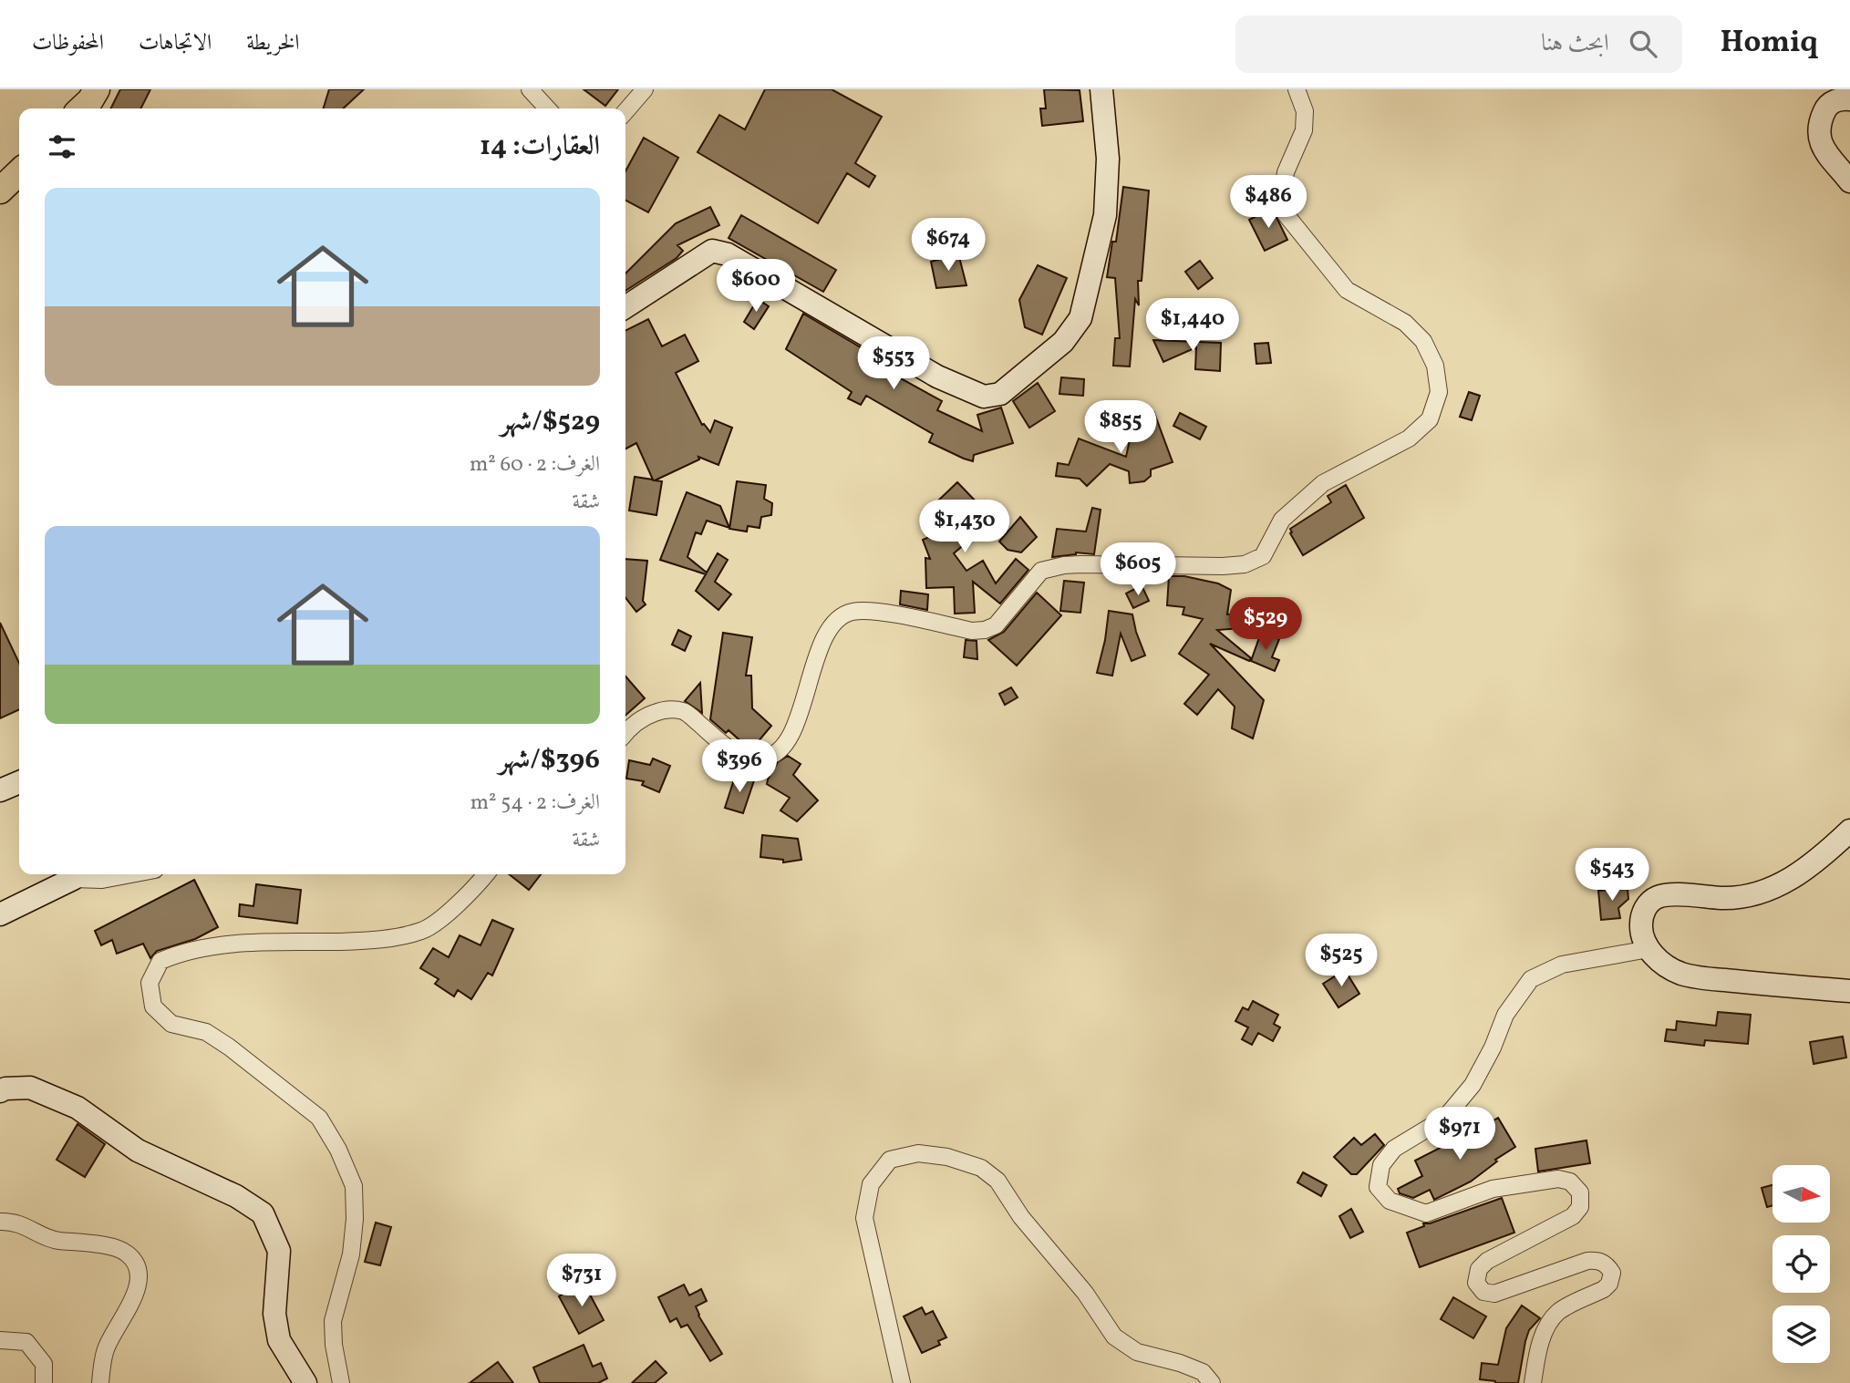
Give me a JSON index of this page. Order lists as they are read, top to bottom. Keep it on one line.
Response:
{"north":"right","page":{"header":"Homiq","search":"ابحث هنا","nav":["الخريطة","الاتجاهات","المحفوظات"],"heading":"العقارات: 14","price":["$486","$674","$600","$1,440","$553","$855","$1,430","$605","$529","$396","$543","$525","$971","$731"],"list":[{"name":"$529/شهر","note":"الغرف: 2 · 60 m² · شقة"},{"name":"$396/شهر","note":"الغرف: 2 · 54 m² · شقة"}]}}
